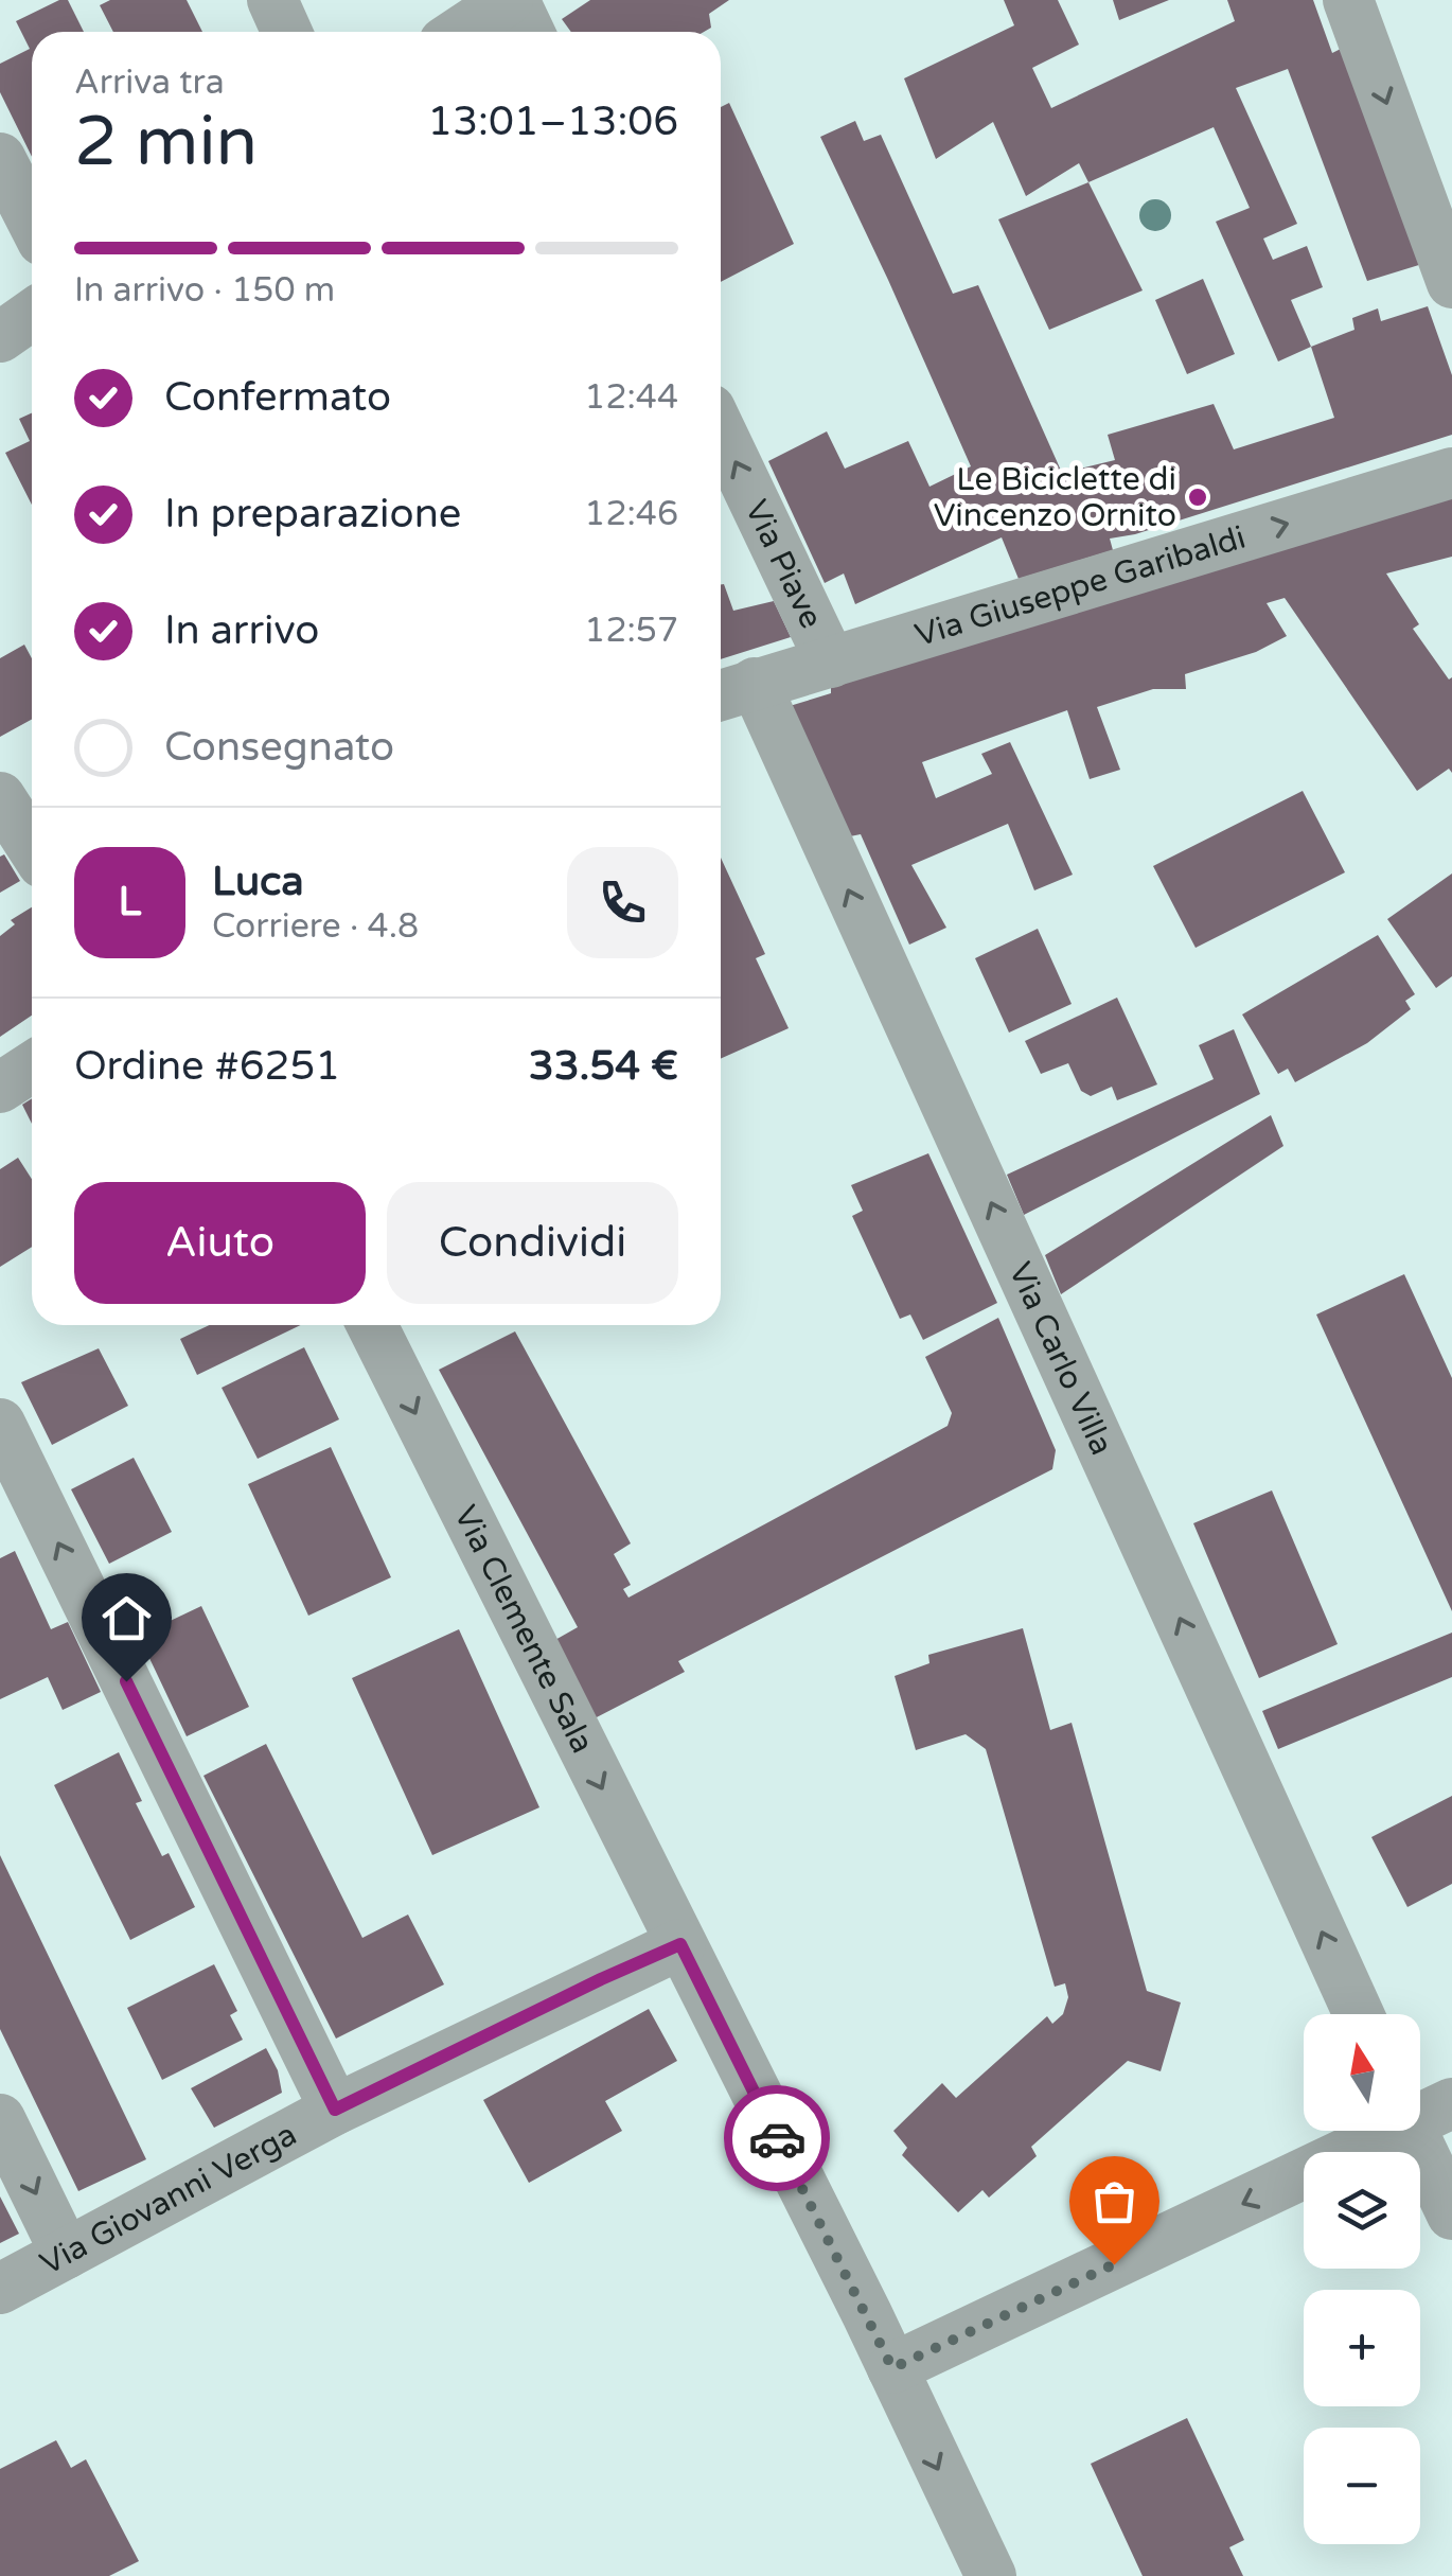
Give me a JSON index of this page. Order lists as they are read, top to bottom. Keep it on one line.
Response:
{"streets":{"street":["Via Piave","Via Giuseppe Garibaldi","Via Carlo Villa","Via Clemente Sala","Via Giovanni Verga"]},"crossings":[["Via Piave","Via Giuseppe Garibaldi"],["Via Giuseppe Garibaldi","Via Carlo Villa"],["Via Clemente Sala","Via Giovanni Verga"]],"one_way":["Via Piave","Via Giuseppe Garibaldi","Via Carlo Villa"],"places":["Le Biciclette di Vincenzo Ornito"],"north":"top","page":{"heading":["2 min","Arriva tra","13:01–13:06"],"panel":["Luca","Corriere · 4.8","Ordine #6251","33.54 €"],"bar":"In arrivo · 150 m","list":[["Confermato","12:44"],["In preparazione","12:46"],["In arrivo","12:57"],"Consegnato"],"round":"L","buttons":["Aiuto","Condividi"],"map_buttons":["+","−"]}}
